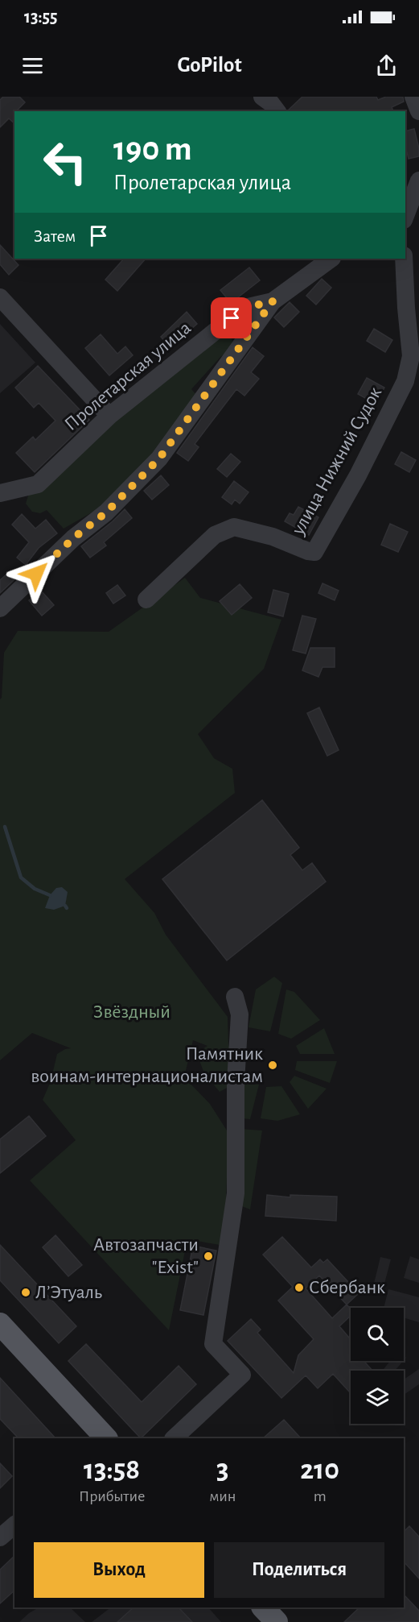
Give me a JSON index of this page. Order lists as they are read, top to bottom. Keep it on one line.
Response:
{"streets":{"street":["Пролетарская улица","улица Нижний Судок"]},"parks":["Звёздный"],"places":["Памятник воинам-интернационалистам","Автозапчасти \"Exist\"","Сбербанк","Л’Этуаль"],"page":{"status":"13:55","header":"GoPilot","turn":["190 m","Пролетарская улица"],"then":"Затем","eta":["13:58","Прибытие","3","мин","210","m"],"buttons":["Выход","Поделиться"]}}
